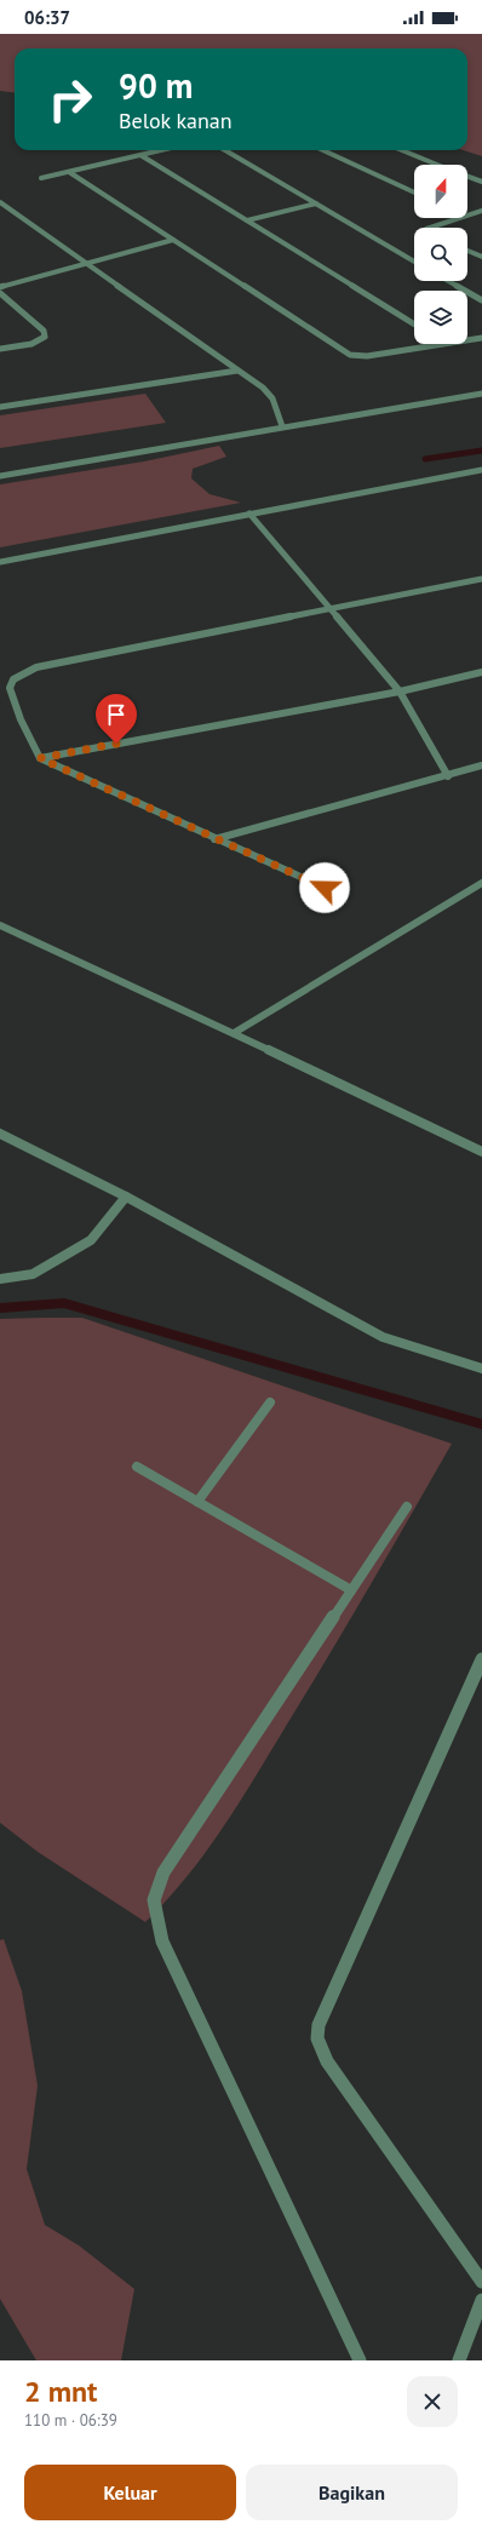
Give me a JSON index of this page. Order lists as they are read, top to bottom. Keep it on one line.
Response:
{"north":"top","page":{"status":"06:37","turn":["90 m","Belok kanan"],"heading":["2 mnt","110 m · 06:39"],"buttons":["Keluar","Bagikan"]}}
